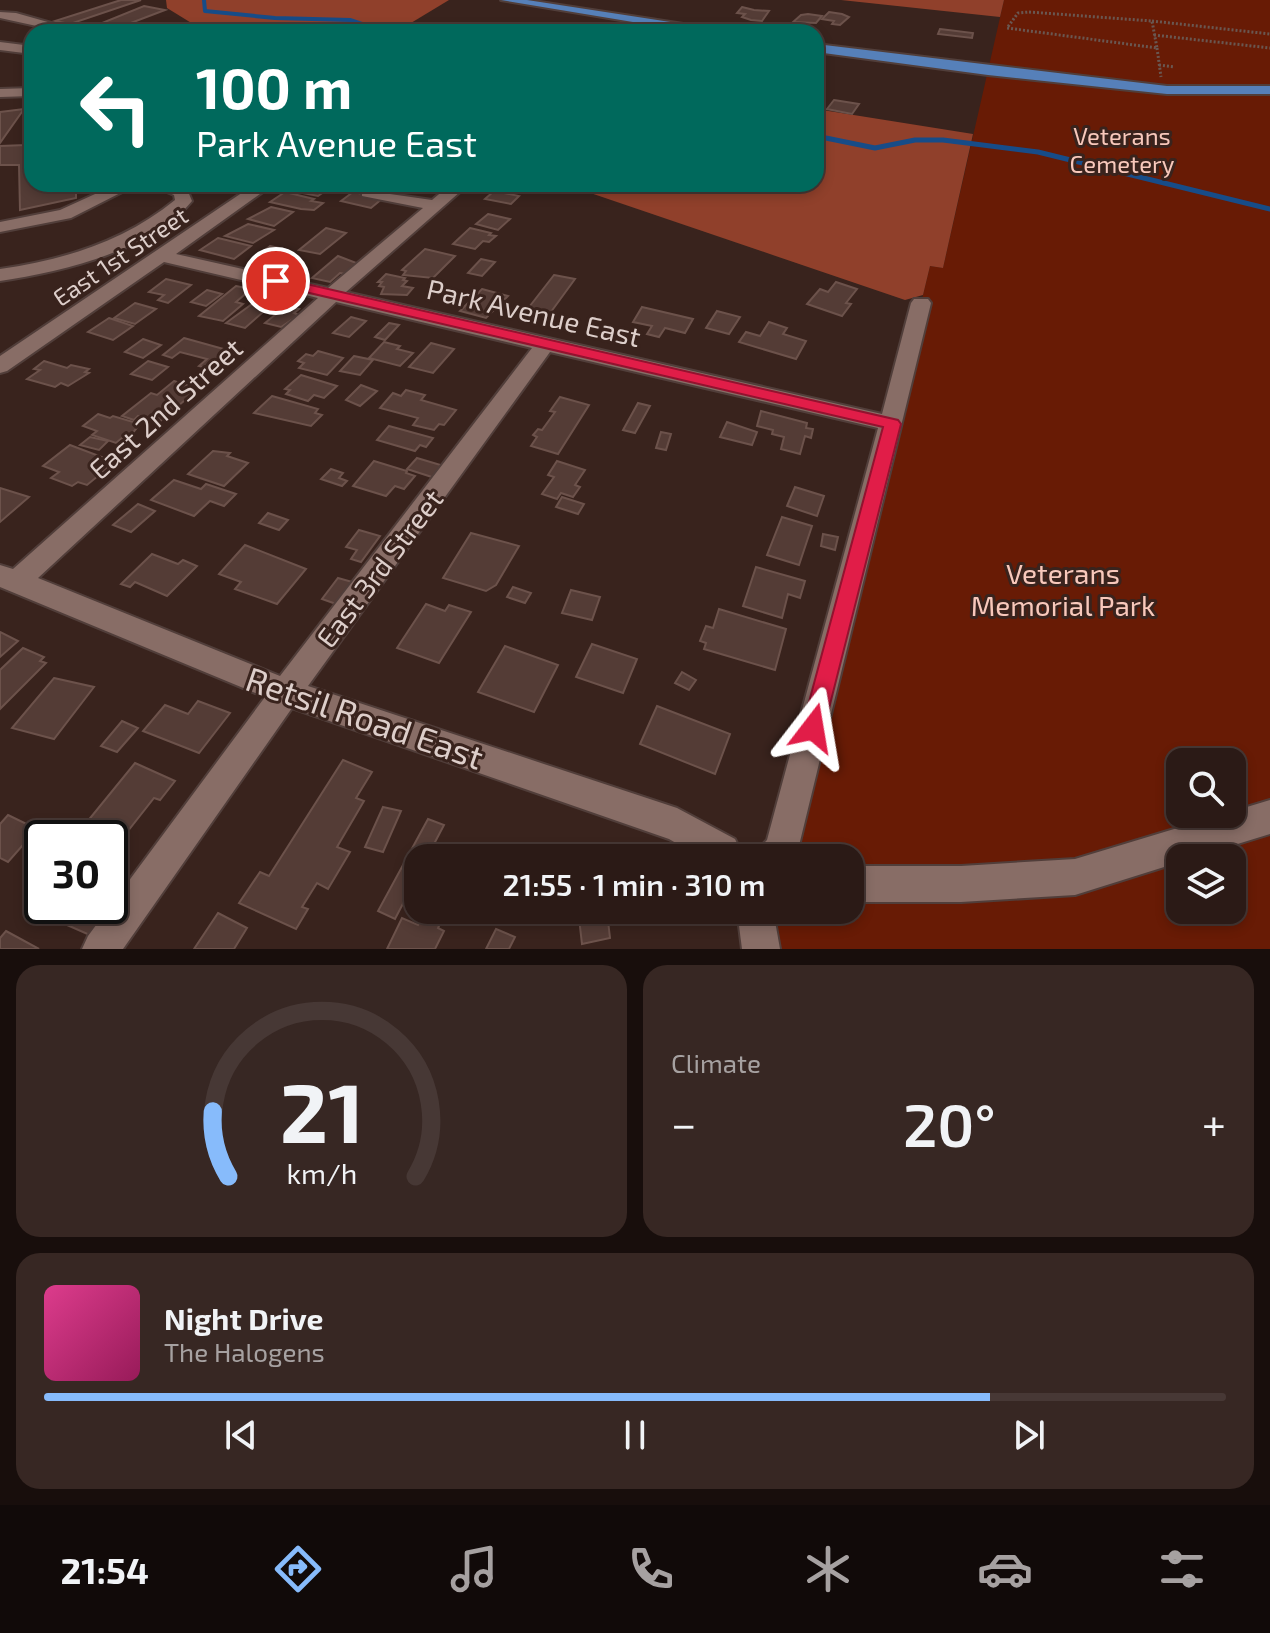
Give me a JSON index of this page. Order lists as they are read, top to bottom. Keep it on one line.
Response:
{"streets":{"street":["East 1st Street","Park Avenue East","East 2nd Street","East 3rd Street","Retsil Road East"]},"crossings":[["East 1st Street","Park Avenue East"],["Park Avenue East","East 2nd Street"],["Park Avenue East","East 3rd Street"],["East 2nd Street","Retsil Road East"],["East 3rd Street","Retsil Road East"]],"parks":["Veterans Cemetery","Veterans Memorial Park"],"page":{"turn":["100 m","Park Avenue East"],"limit":"30","trip":"21:55 · 1 min · 310 m","tile":"Climate","heat":["−","20°","+"],"song":["Night Drive","The Halogens"],"tabs":"21:54","gauge":["21","km/h"]}}
